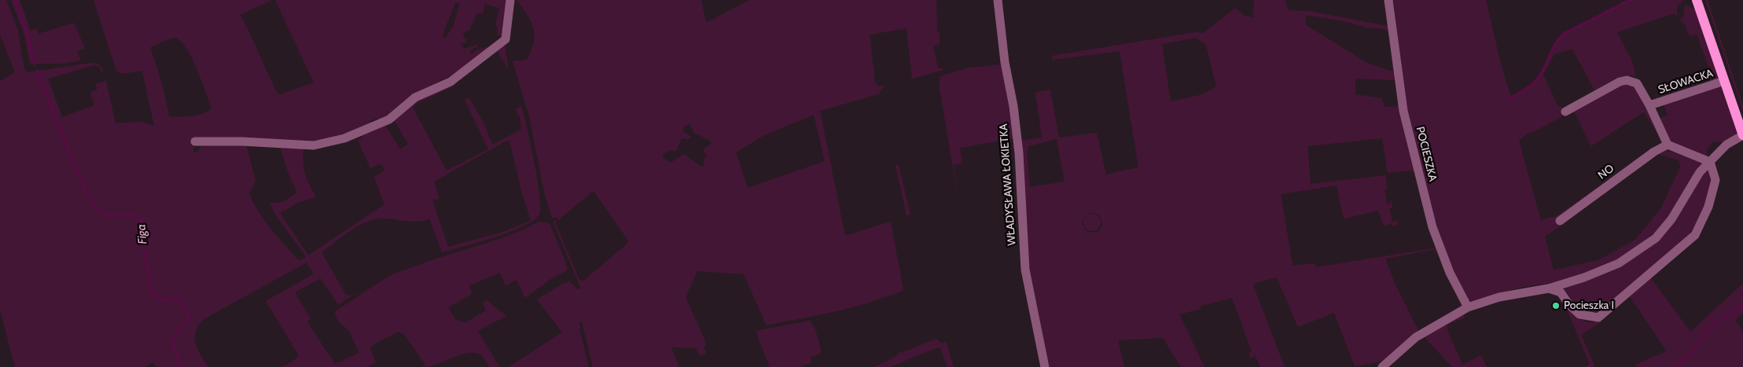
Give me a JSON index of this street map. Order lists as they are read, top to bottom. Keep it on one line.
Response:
{"streets":{"street":["SŁOWACKA","POCIESZKA","NO","WŁADYSŁAWA ŁOKIETKA"]},"crossings":[["SŁOWACKA","NO"]],"water":["Figa"],"places":["Pocieszka I"]}
